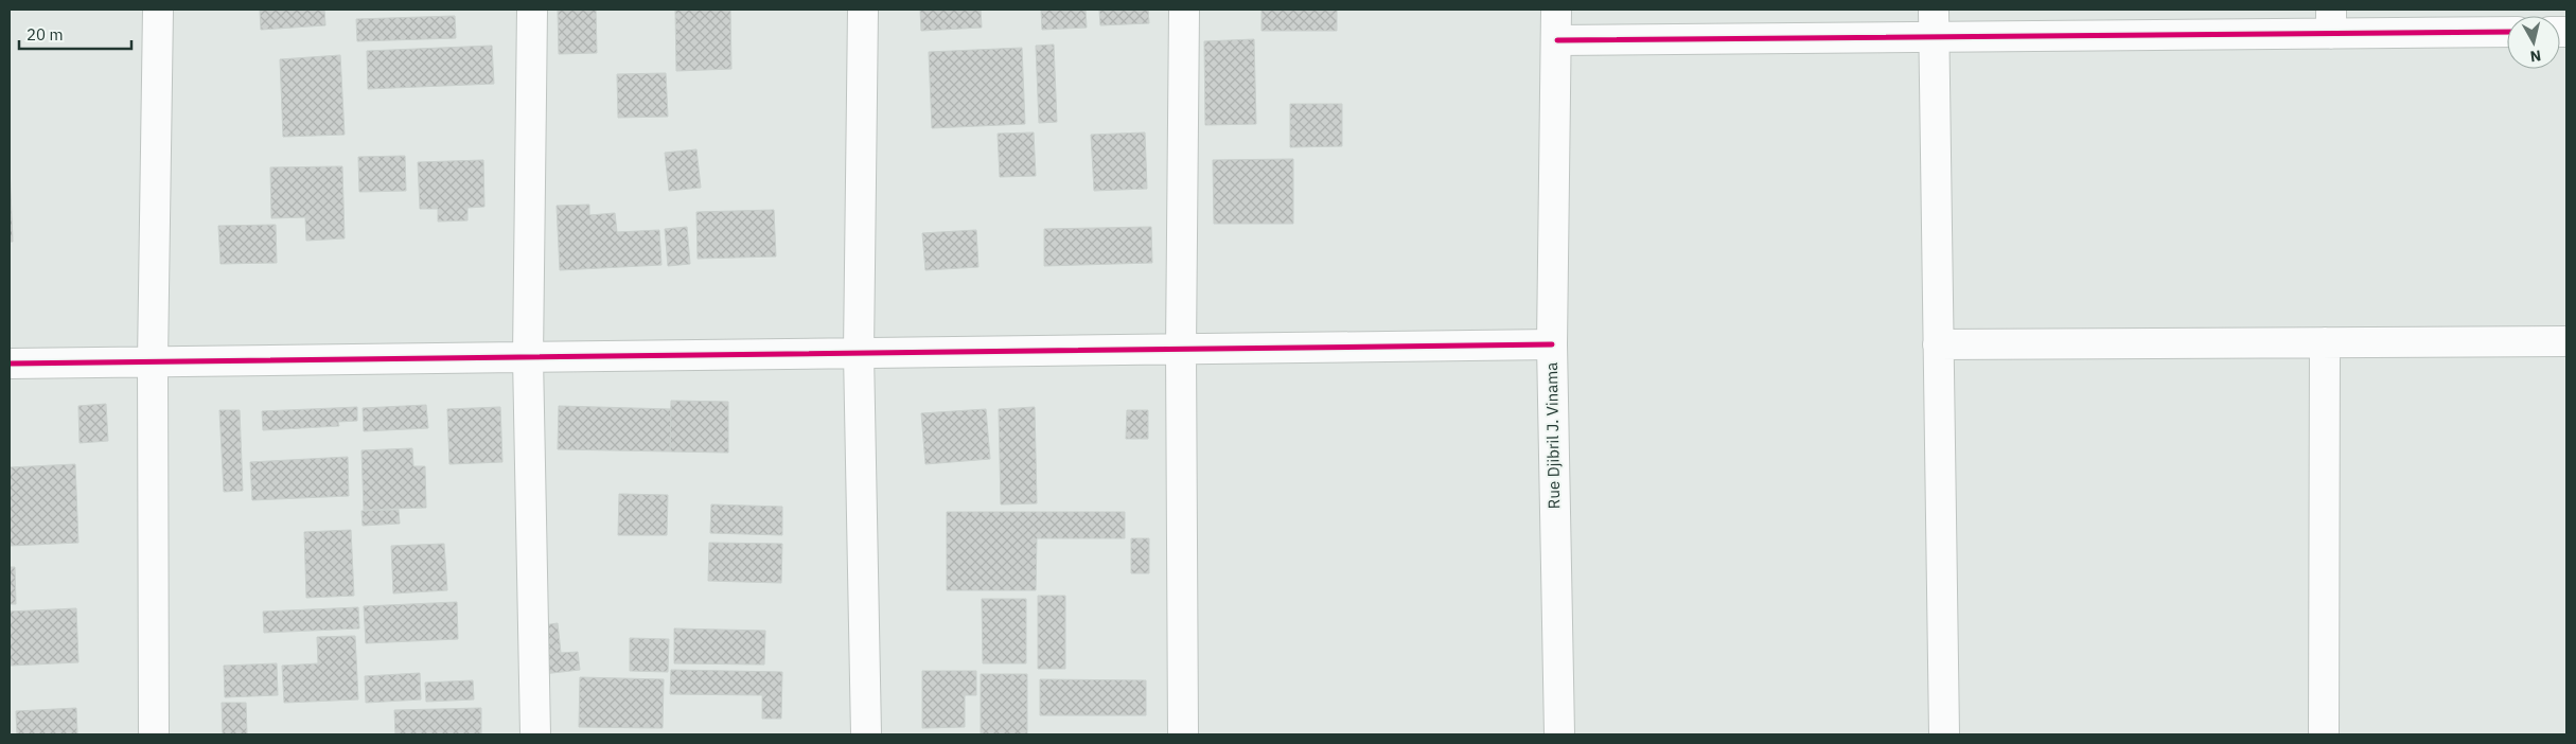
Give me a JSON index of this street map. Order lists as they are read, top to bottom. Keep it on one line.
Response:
{"streets":{"street":["Rue Djibril J. Vinama"]},"scale_bar":"20 m","north":"bottom"}
